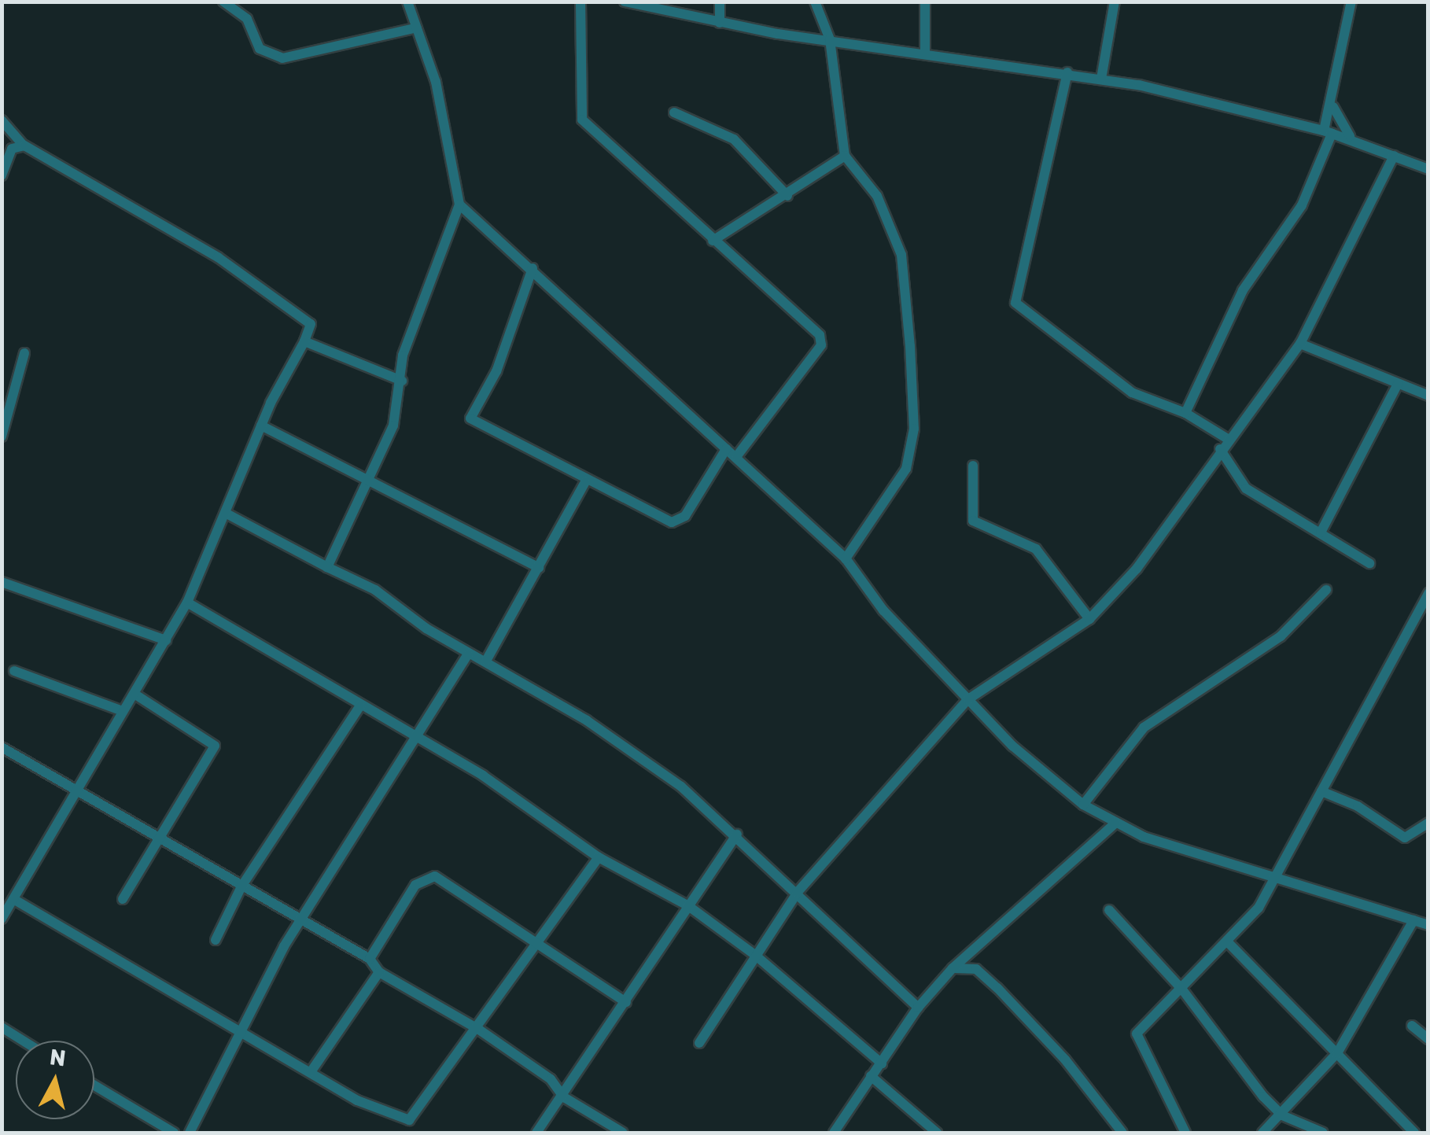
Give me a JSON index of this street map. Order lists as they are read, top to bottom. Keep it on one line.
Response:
{"north":"top"}
